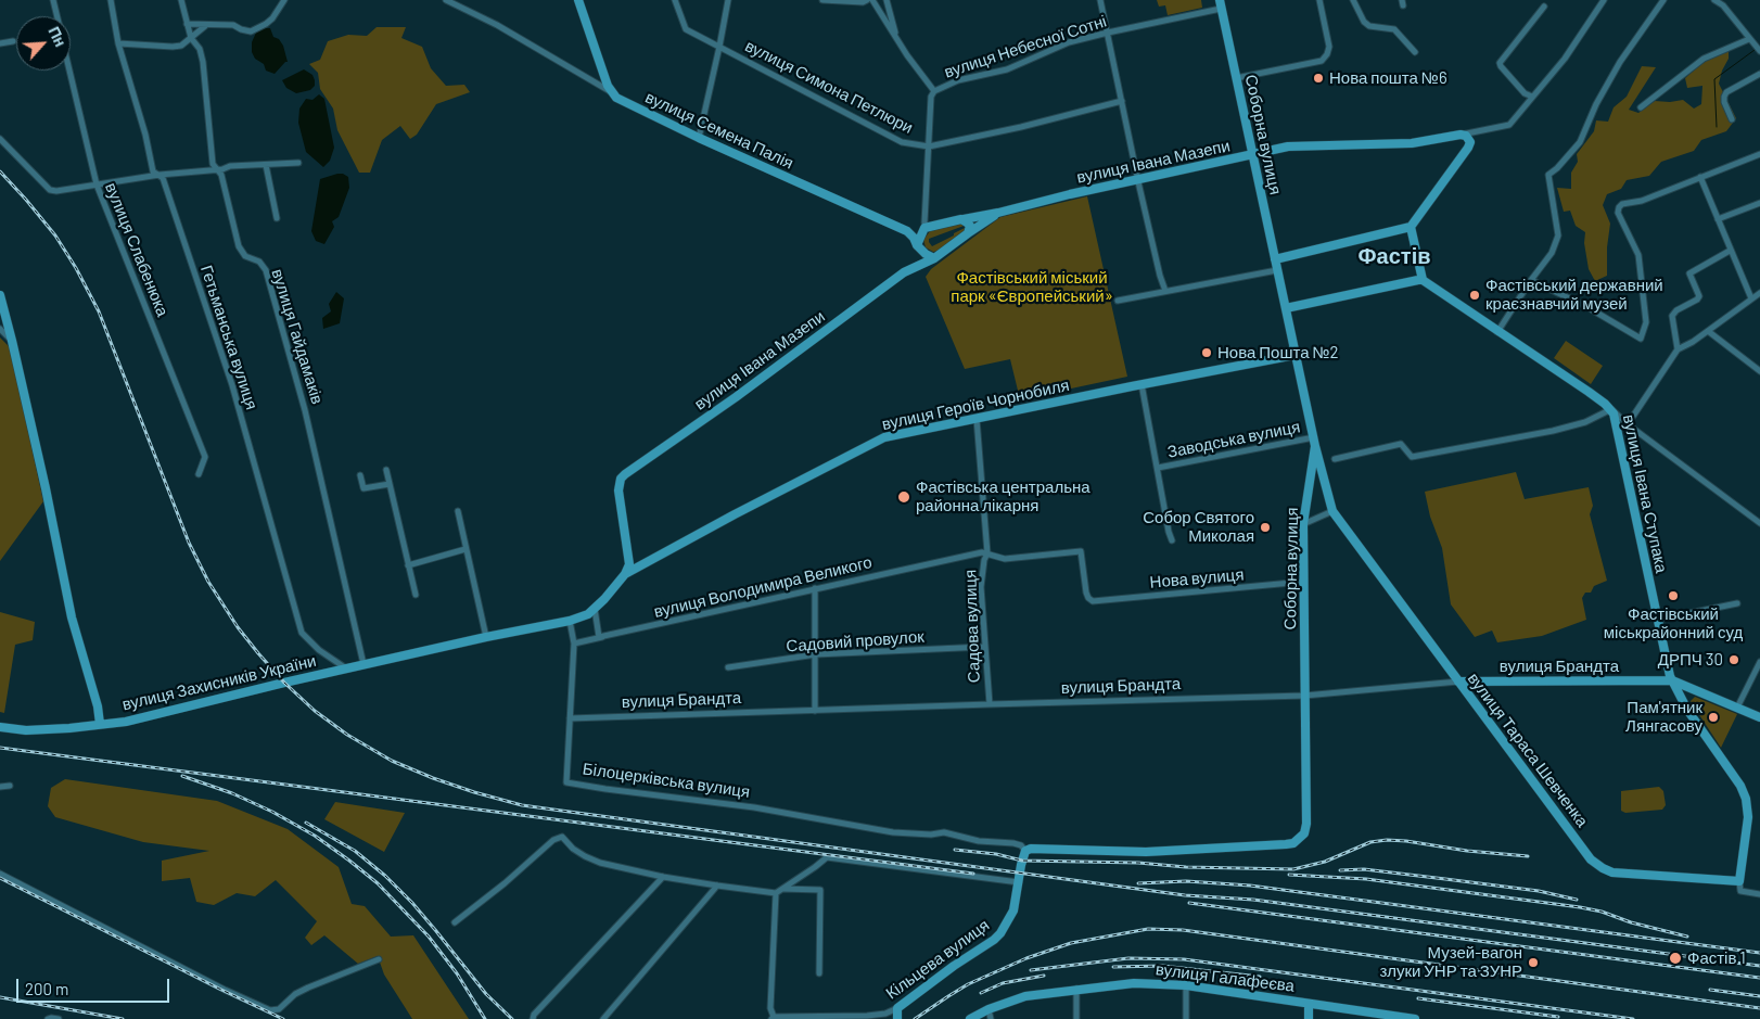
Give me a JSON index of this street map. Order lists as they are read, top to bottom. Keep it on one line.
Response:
{"streets":{"street":["вулиця Небесної Сотні","вулиця Симона Петлюри","вулиця Семена Палія","Соборна вулиця","вулиця Івана Мазепи","вулиця Слабенюка","вулиця Гайдамаків","Гетьманська вулиця","вулиця Героїв Чорнобиля","Заводська вулиця","вулиця Івана Ступака","Нова вулиця","вулиця Володимира Великого","Садова вулиця","Садовий провулок","вулиця Брандта","вулиця Захисників України","вулиця Тараса Шевченка","Білоцерківська вулиця","Кільцева вулиця","вулиця Галафеєва"]},"crossings":[["вулиця Небесної Сотні","Соборна вулиця"],["Соборна вулиця","вулиця Івана Мазепи"],["Соборна вулиця","вулиця Героїв Чорнобиля"],["Соборна вулиця","Заводська вулиця"],["Соборна вулиця","Нова вулиця"],["Соборна вулиця","вулиця Брандта"],["Соборна вулиця","Білоцерківська вулиця"],["Соборна вулиця","Кільцева вулиця"],["вулиця Івана Мазепи","вулиця Героїв Чорнобиля"],["вулиця Гайдамаків","вулиця Захисників України"],["Гетьманська вулиця","вулиця Захисників України"],["вулиця Героїв Чорнобиля","Садова вулиця"],["вулиця Івана Ступака","вулиця Брандта"],["вулиця Івана Ступака","вулиця Тараса Шевченка"],["Нова вулиця","вулиця Володимира Великого"],["вулиця Володимира Великого","Садова вулиця"],["вулиця Володимира Великого","Білоцерківська вулиця"],["Садова вулиця","Садовий провулок"],["Садова вулиця","вулиця Брандта"],["вулиця Брандта","вулиця Тараса Шевченка"],["вулиця Брандта","Білоцерківська вулиця"],["вулиця Захисників України","Білоцерківська вулиця"],["Білоцерківська вулиця","Кільцева вулиця"]],"districts":["Фастів"],"parks":["Фастівський міський парк «Європейський»"],"places":["Нова пошта №6","Фастівський державний краєзнавчий музей","Нова Пошта №2","Фастівська центральна районна лікарня","Собор Святого Миколая","Фастівський міськрайонний суд","ДРПЧ 30","Пам'ятник Лянгасову","Фастів 1","Музей-вагон злуки УНР та ЗУНР"],"scale_bar":"200 m","north":"top right"}
